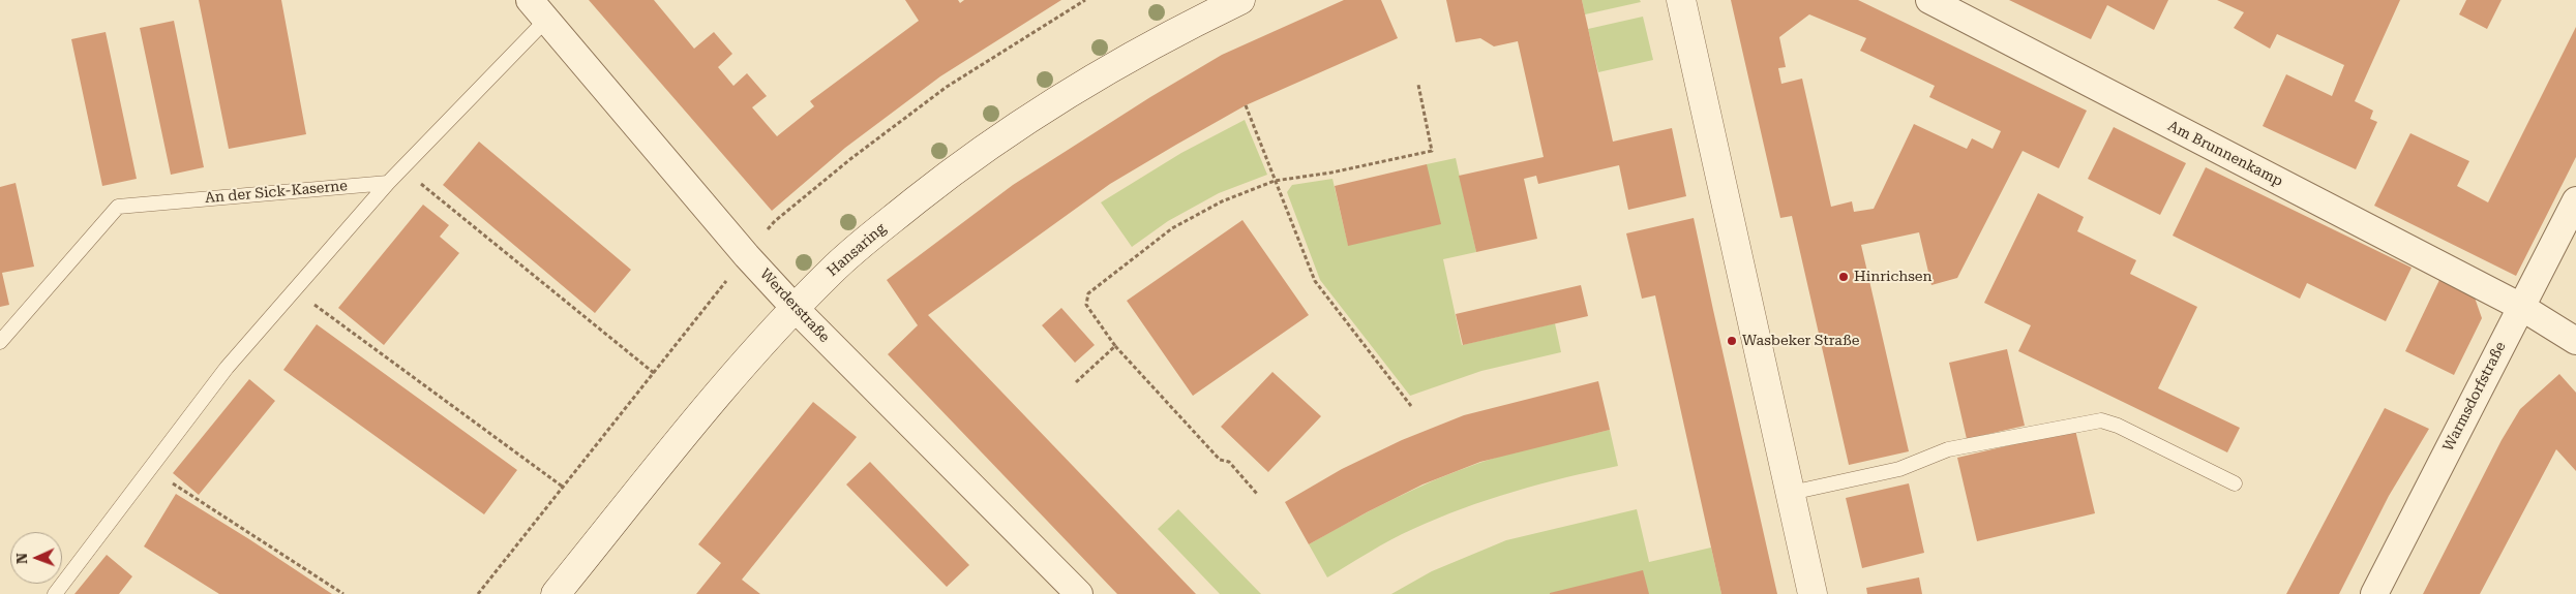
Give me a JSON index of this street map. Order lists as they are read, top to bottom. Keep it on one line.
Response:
{"streets":{"main road":["Hansaring"],"street":["Am Brunnenkamp","Werderstraße","Warmsdorfstraße"],"lane":["An der Sick-Kaserne"]},"crossings":[["Am Brunnenkamp","Warmsdorfstraße"],["Hansaring","Werderstraße"]],"places":["Hinrichsen","Wasbeker Straße"],"north":"left"}
